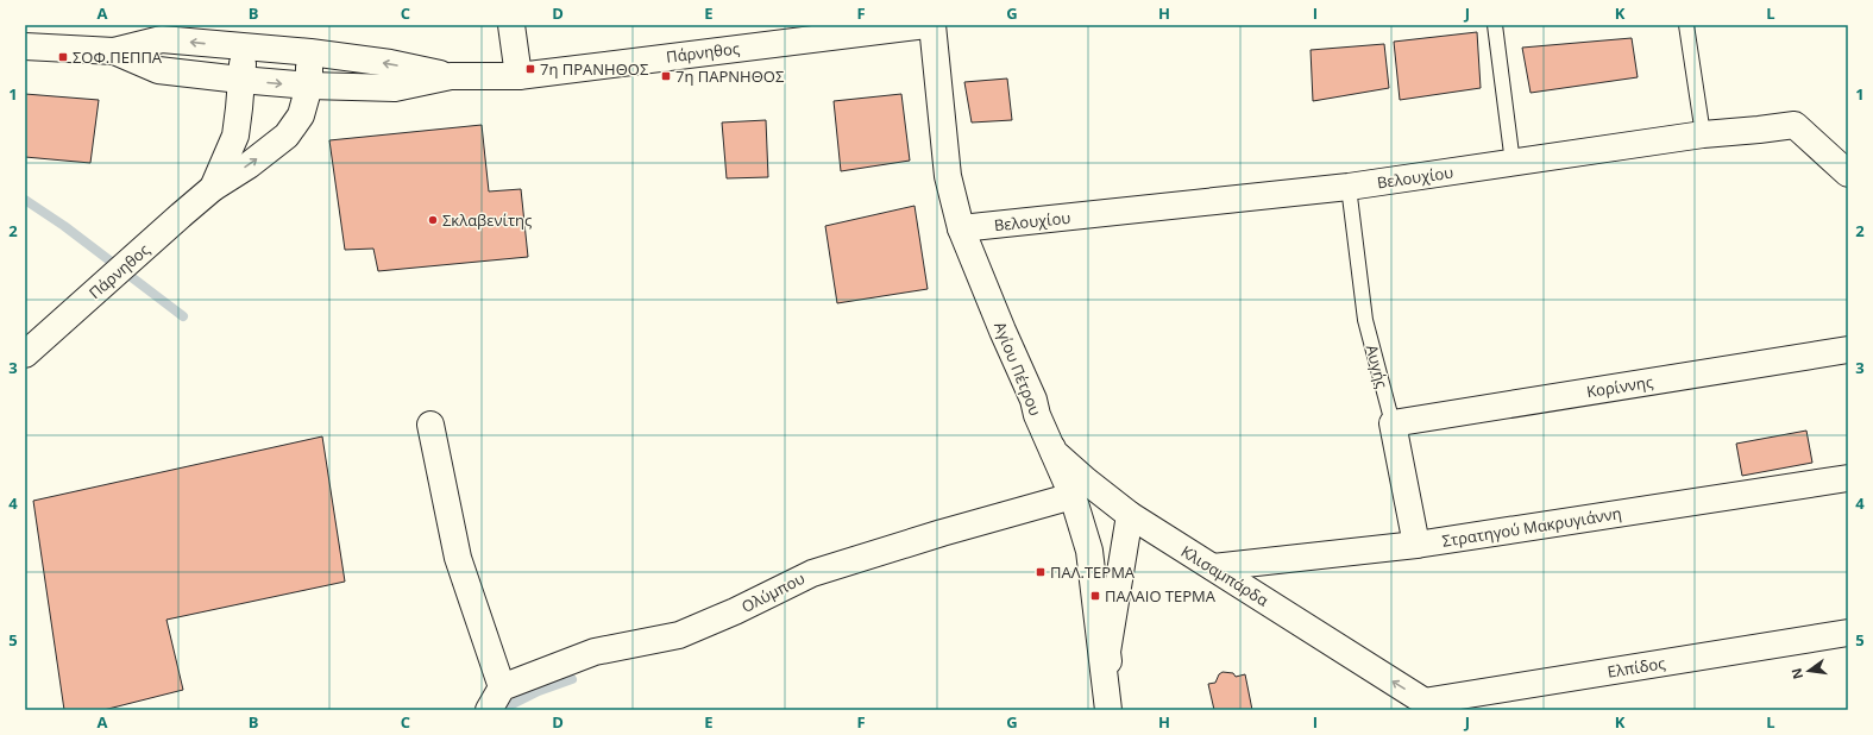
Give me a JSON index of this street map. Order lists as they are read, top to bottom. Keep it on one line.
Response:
{"streets":{"street":["Πάρνηθος","Βελουχίου","Αυγής","Αγίου Πέτρου","Κορίννης","Στρατηγού Μακρυγιάννη","Κλισαμπάρδα","Ολύμπου","Ελπίδος"]},"crossings":[["Βελουχίου","Αυγής"],["Βελουχίου","Αγίου Πέτρου"],["Αυγής","Κορίννης"],["Αυγής","Στρατηγού Μακρυγιάννη"],["Αγίου Πέτρου","Κλισαμπάρδα"],["Αγίου Πέτρου","Ολύμπου"],["Στρατηγού Μακρυγιάννη","Κλισαμπάρδα"],["Κλισαμπάρδα","Ελπίδος"]],"one_way":["Κλισαμπάρδα"],"places":{"transit":["ΣΟΦ.ΠΕΠΠΑ","7η ΠΡΑΝΗΘΟΣ","7η ΠΑΡΝΗΘΟΣ","ΠΑΛ.ΤΕΡΜΑ","ΠΑΛΑΙΟ ΤΕΡΜΑ"],"other":["Σκλαβενίτης"]},"north":"left","grid":{"columns":["A","B","C","D","E","F","G","H","I","J","K","L"],"rows":["1","2","3","4","5"]}}
